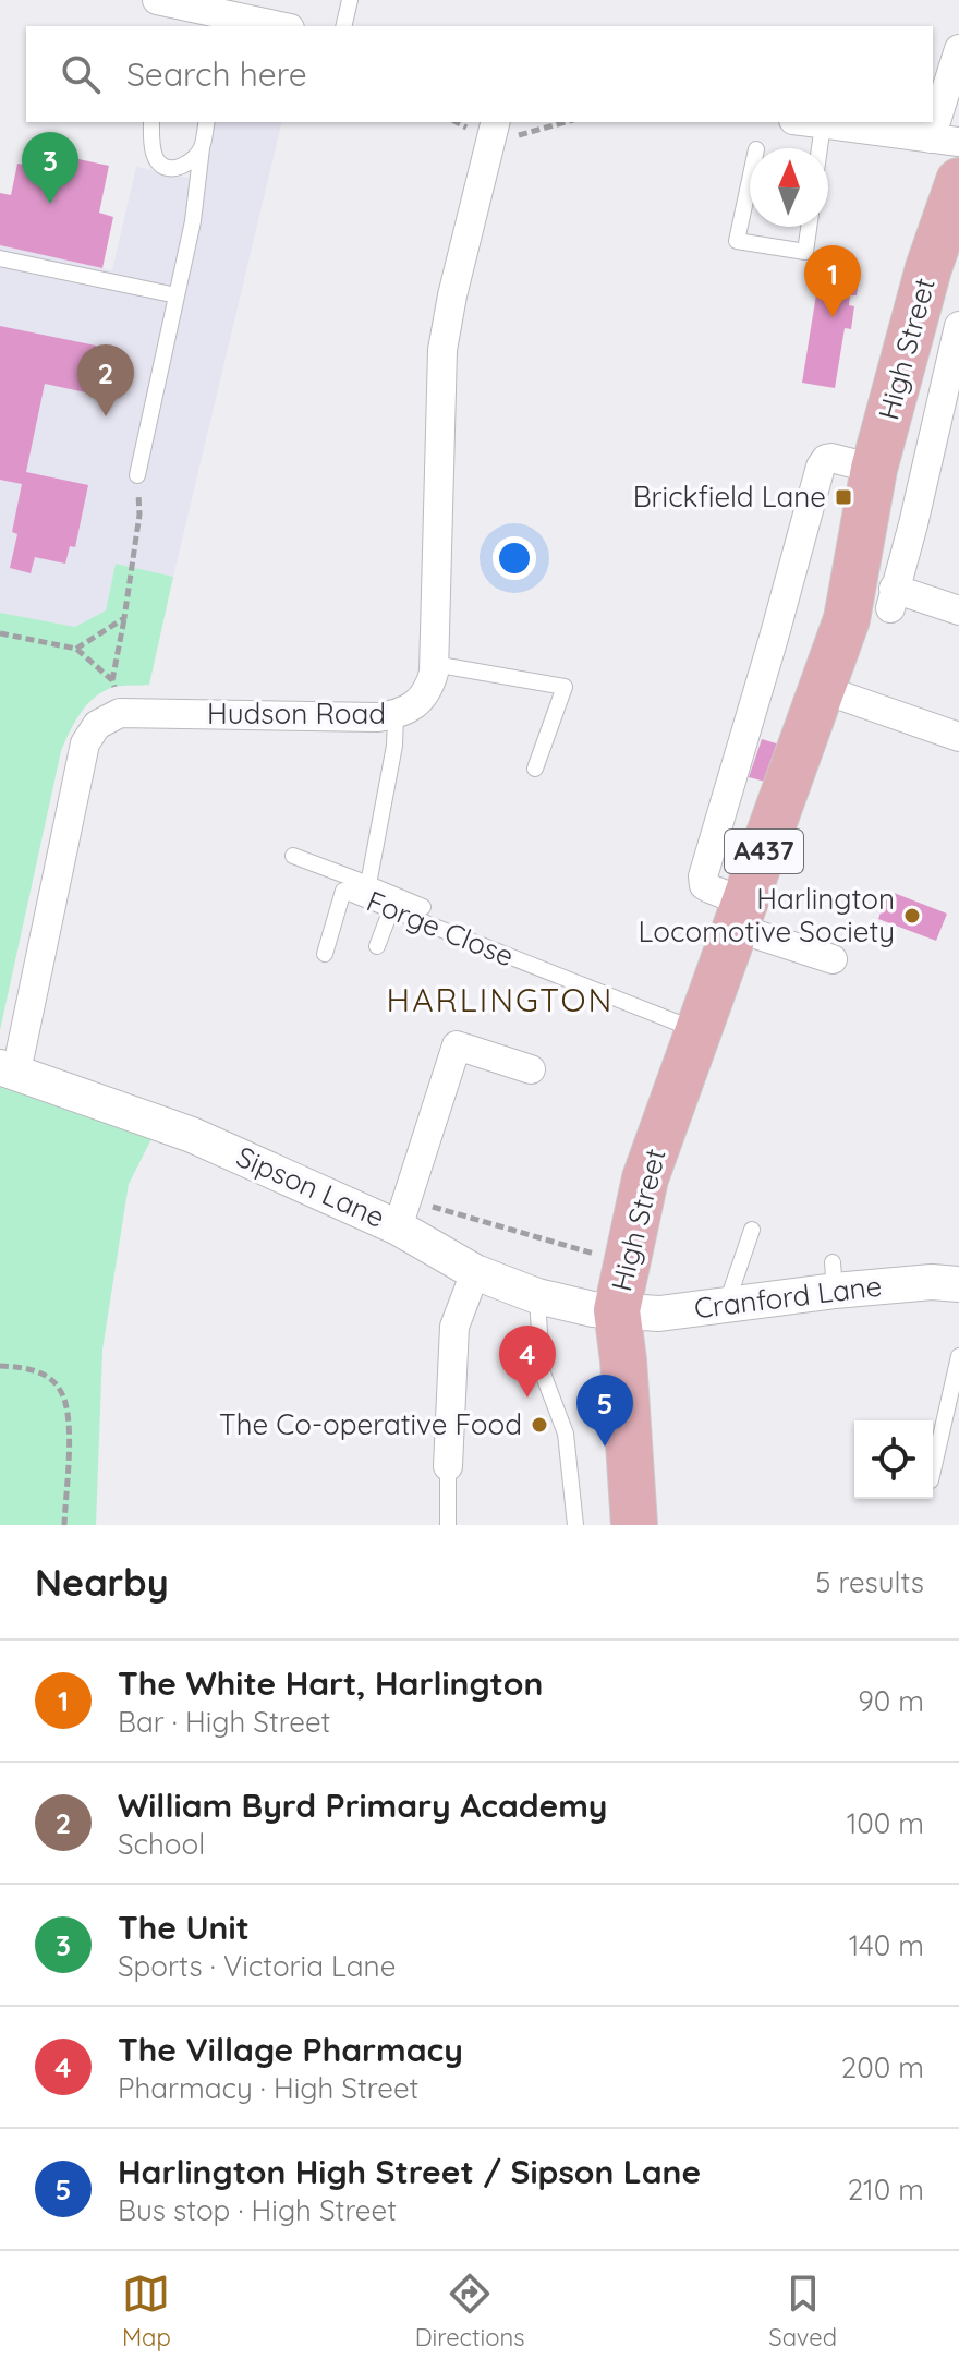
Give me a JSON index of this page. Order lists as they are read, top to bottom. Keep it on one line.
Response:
{"streets":{"main road":["High Street","A437"],"street":["Hudson Road","Sipson Lane","Cranford Lane"],"lane":["Forge Close"]},"crossings":[["High Street","Forge Close"],["High Street","Sipson Lane"],["High Street","Cranford Lane"],["Sipson Lane","Cranford Lane"]],"districts":["HARLINGTON"],"places":{"transit":["Brickfield Lane"],"other":["Harlington Locomotive Society","The Co-operative Food"]},"north":"top","page":{"search":"Search here","pins":["3","1","2","4","5"],"heading":["Nearby","5 results"],"list":[{"mark":"1","name":"The White Hart, Harlington","note":"Bar · High Street","value":"90 m"},{"mark":"2","name":"William Byrd Primary Academy","note":"School","value":"100 m"},{"mark":"3","name":"The Unit","note":"Sports · Victoria Lane","value":"140 m"},{"mark":"4","name":"The Village Pharmacy","note":"Pharmacy · High Street","value":"200 m"},{"mark":"5","name":"Harlington High Street / Sipson Lane","note":"Bus stop · High Street","value":"210 m"}],"nav":["Map","Directions","Saved"]}}
